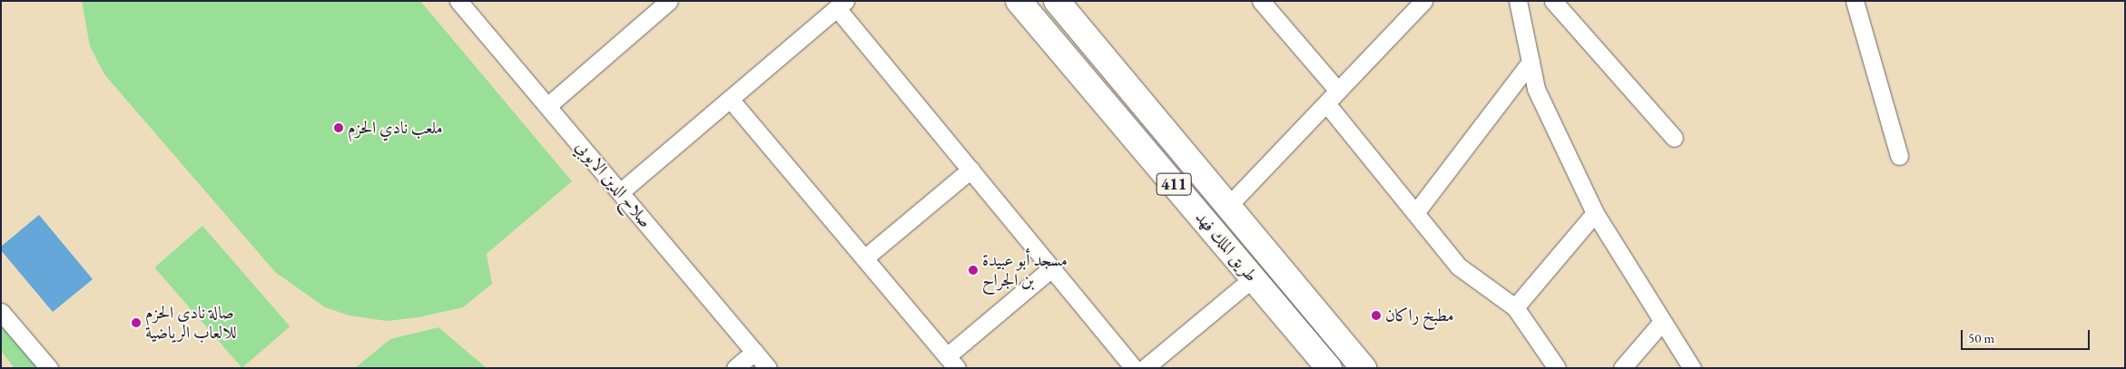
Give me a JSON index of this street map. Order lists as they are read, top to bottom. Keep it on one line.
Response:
{"streets":{"main road":["411","طريق الملك فهد"],"street":["صلاح الدين الايوبي"]},"places":["ملعب نادي الحزم","مسجد أبو عبيدة بن الجراح","مطبخ راكان","صالة نادي الحزم للالعاب الرياضية"],"scale_bar":"50 m"}
